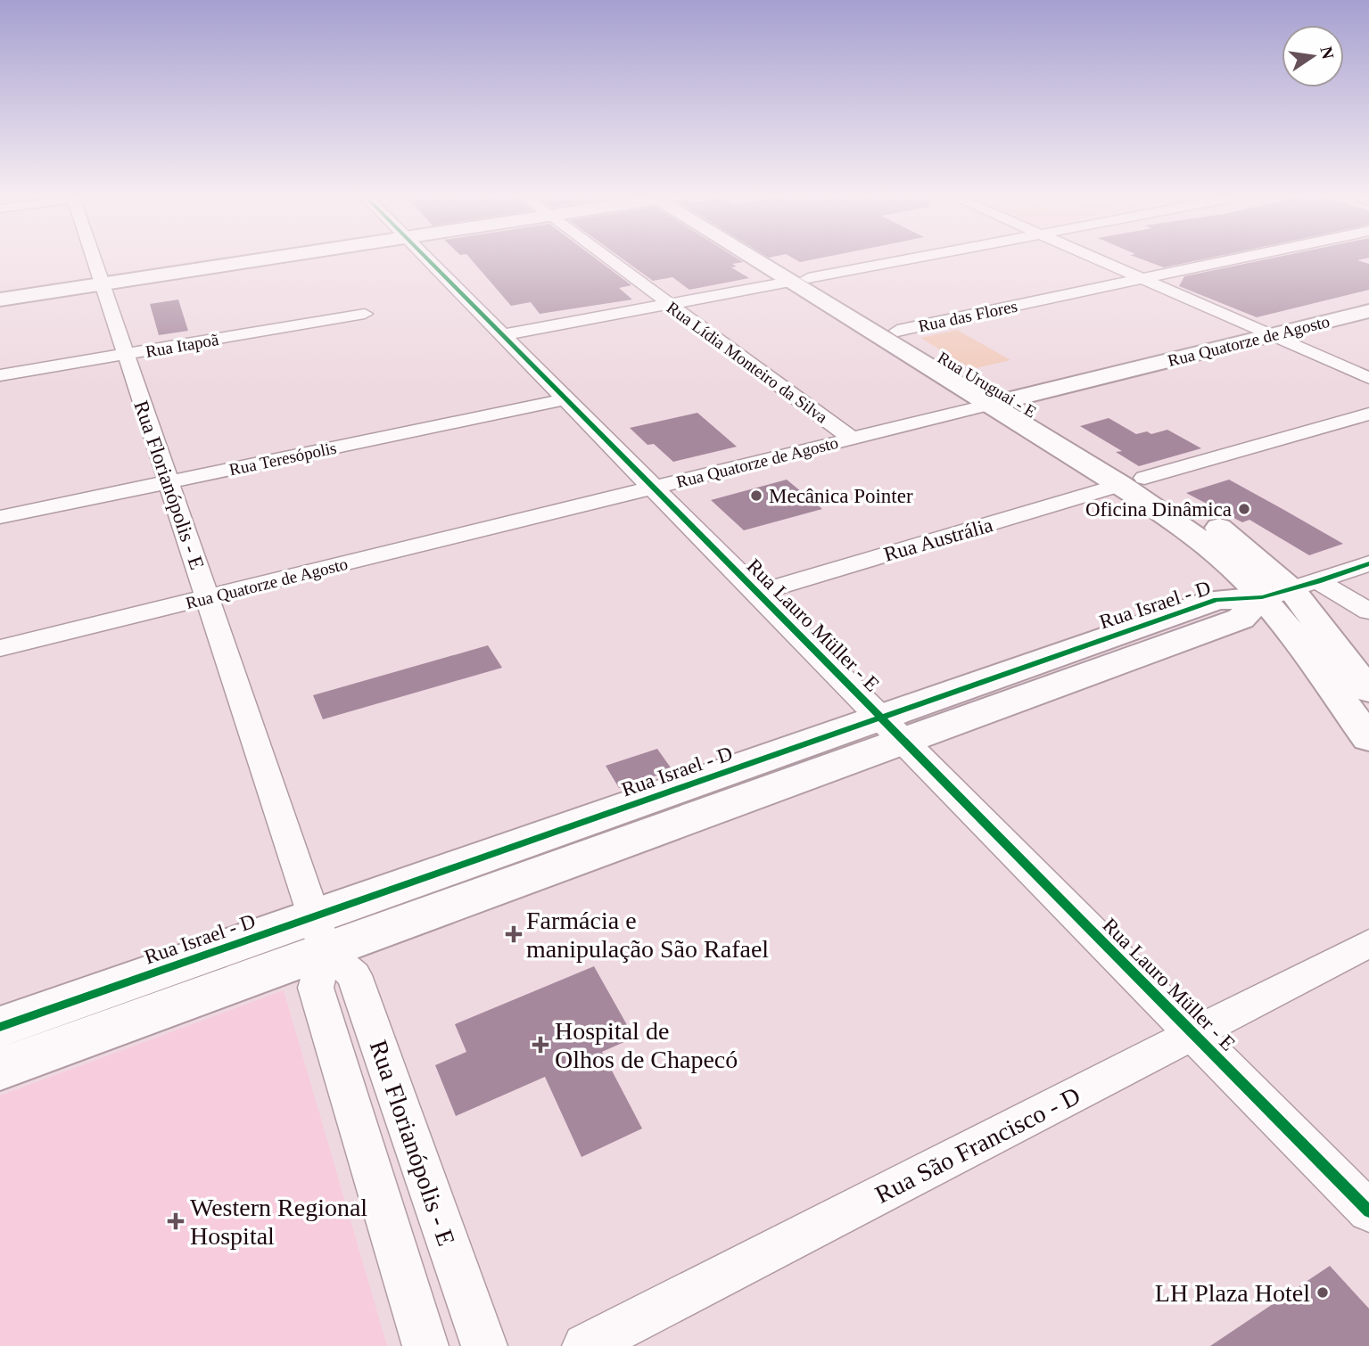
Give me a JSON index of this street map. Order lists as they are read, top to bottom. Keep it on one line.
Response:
{"streets":{"street":["Rua das Flores","Rua Quatorze de Agosto","Rua Itapoã","Rua Lídia Monteiro da Silva","Rua Uruguai - E","Rua Teresópolis","Rua Florianópolis - E","Rua Austrália","Rua Israel - D","Rua Lauro Müller - E","Rua São Francisco - D"]},"crossings":[["Rua das Flores","Rua Uruguai - E"],["Rua Quatorze de Agosto","Rua Lídia Monteiro da Silva"],["Rua Quatorze de Agosto","Rua Uruguai - E"],["Rua Quatorze de Agosto","Rua Florianópolis - E"],["Rua Quatorze de Agosto","Rua Lauro Müller - E"],["Rua Itapoã","Rua Florianópolis - E"],["Rua Uruguai - E","Rua Austrália"],["Rua Uruguai - E","Rua Israel - D"],["Rua Teresópolis","Rua Florianópolis - E"],["Rua Teresópolis","Rua Lauro Müller - E"],["Rua Florianópolis - E","Rua Israel - D"],["Rua Austrália","Rua Lauro Müller - E"],["Rua Israel - D","Rua Lauro Müller - E"],["Rua Lauro Müller - E","Rua São Francisco - D"]],"places":{"other":["Mecânica Pointer","Oficina Dinâmica","LH Plaza Hotel"],"health":["Farmácia e manipulação São Rafael","Hospital de Olhos de Chapecó","Western Regional Hospital"]},"north":"right"}
